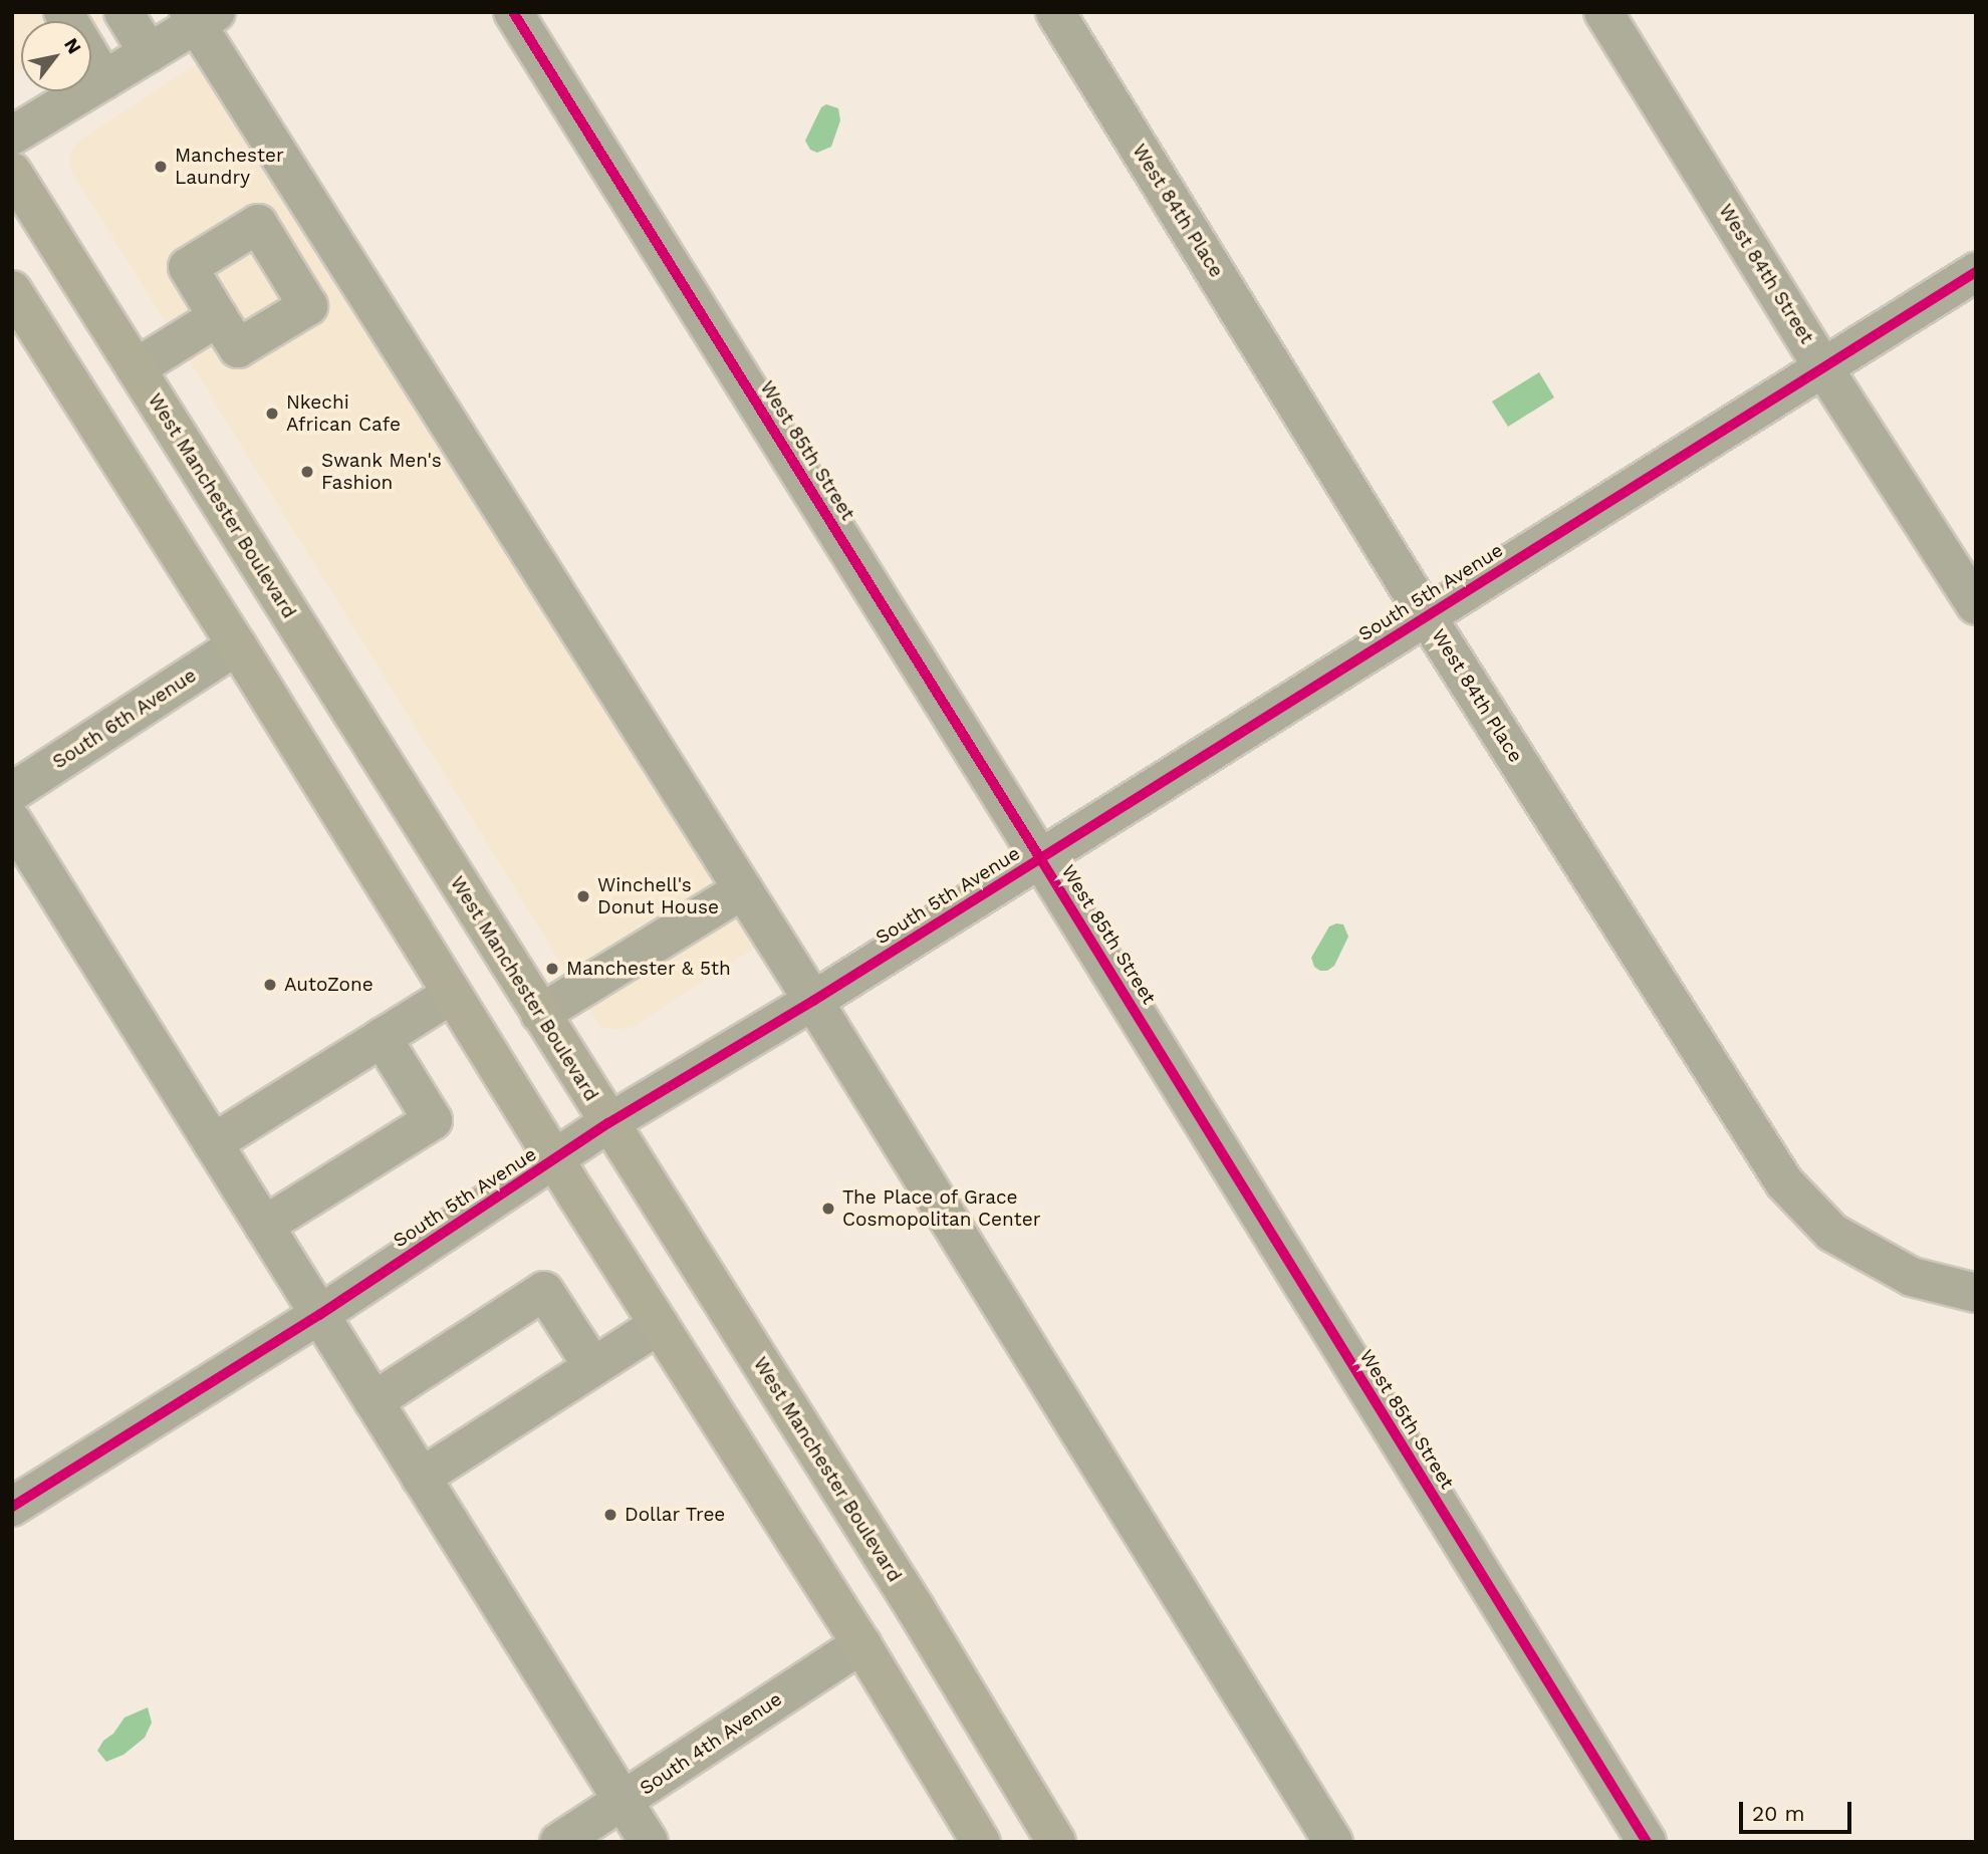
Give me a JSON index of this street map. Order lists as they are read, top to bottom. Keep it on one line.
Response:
{"streets":{"main road":["West Manchester Boulevard"],"street":["West 84th Place","West 84th Street","West 85th Street","South 5th Avenue","South 6th Avenue","South 4th Avenue"]},"crossings":[["West 84th Place","South 5th Avenue"],["West 84th Street","South 5th Avenue"],["West 85th Street","South 5th Avenue"],["West Manchester Boulevard","South 5th Avenue"]],"places":["Manchester Laundry","Nkechi African Cafe","Swank Men's Fashion","Winchell's Donut House","Manchester & 5th","AutoZone","The Place of Grace Cosmopolitan Center","Dollar Tree"],"scale_bar":"20 m","north":"top right"}
